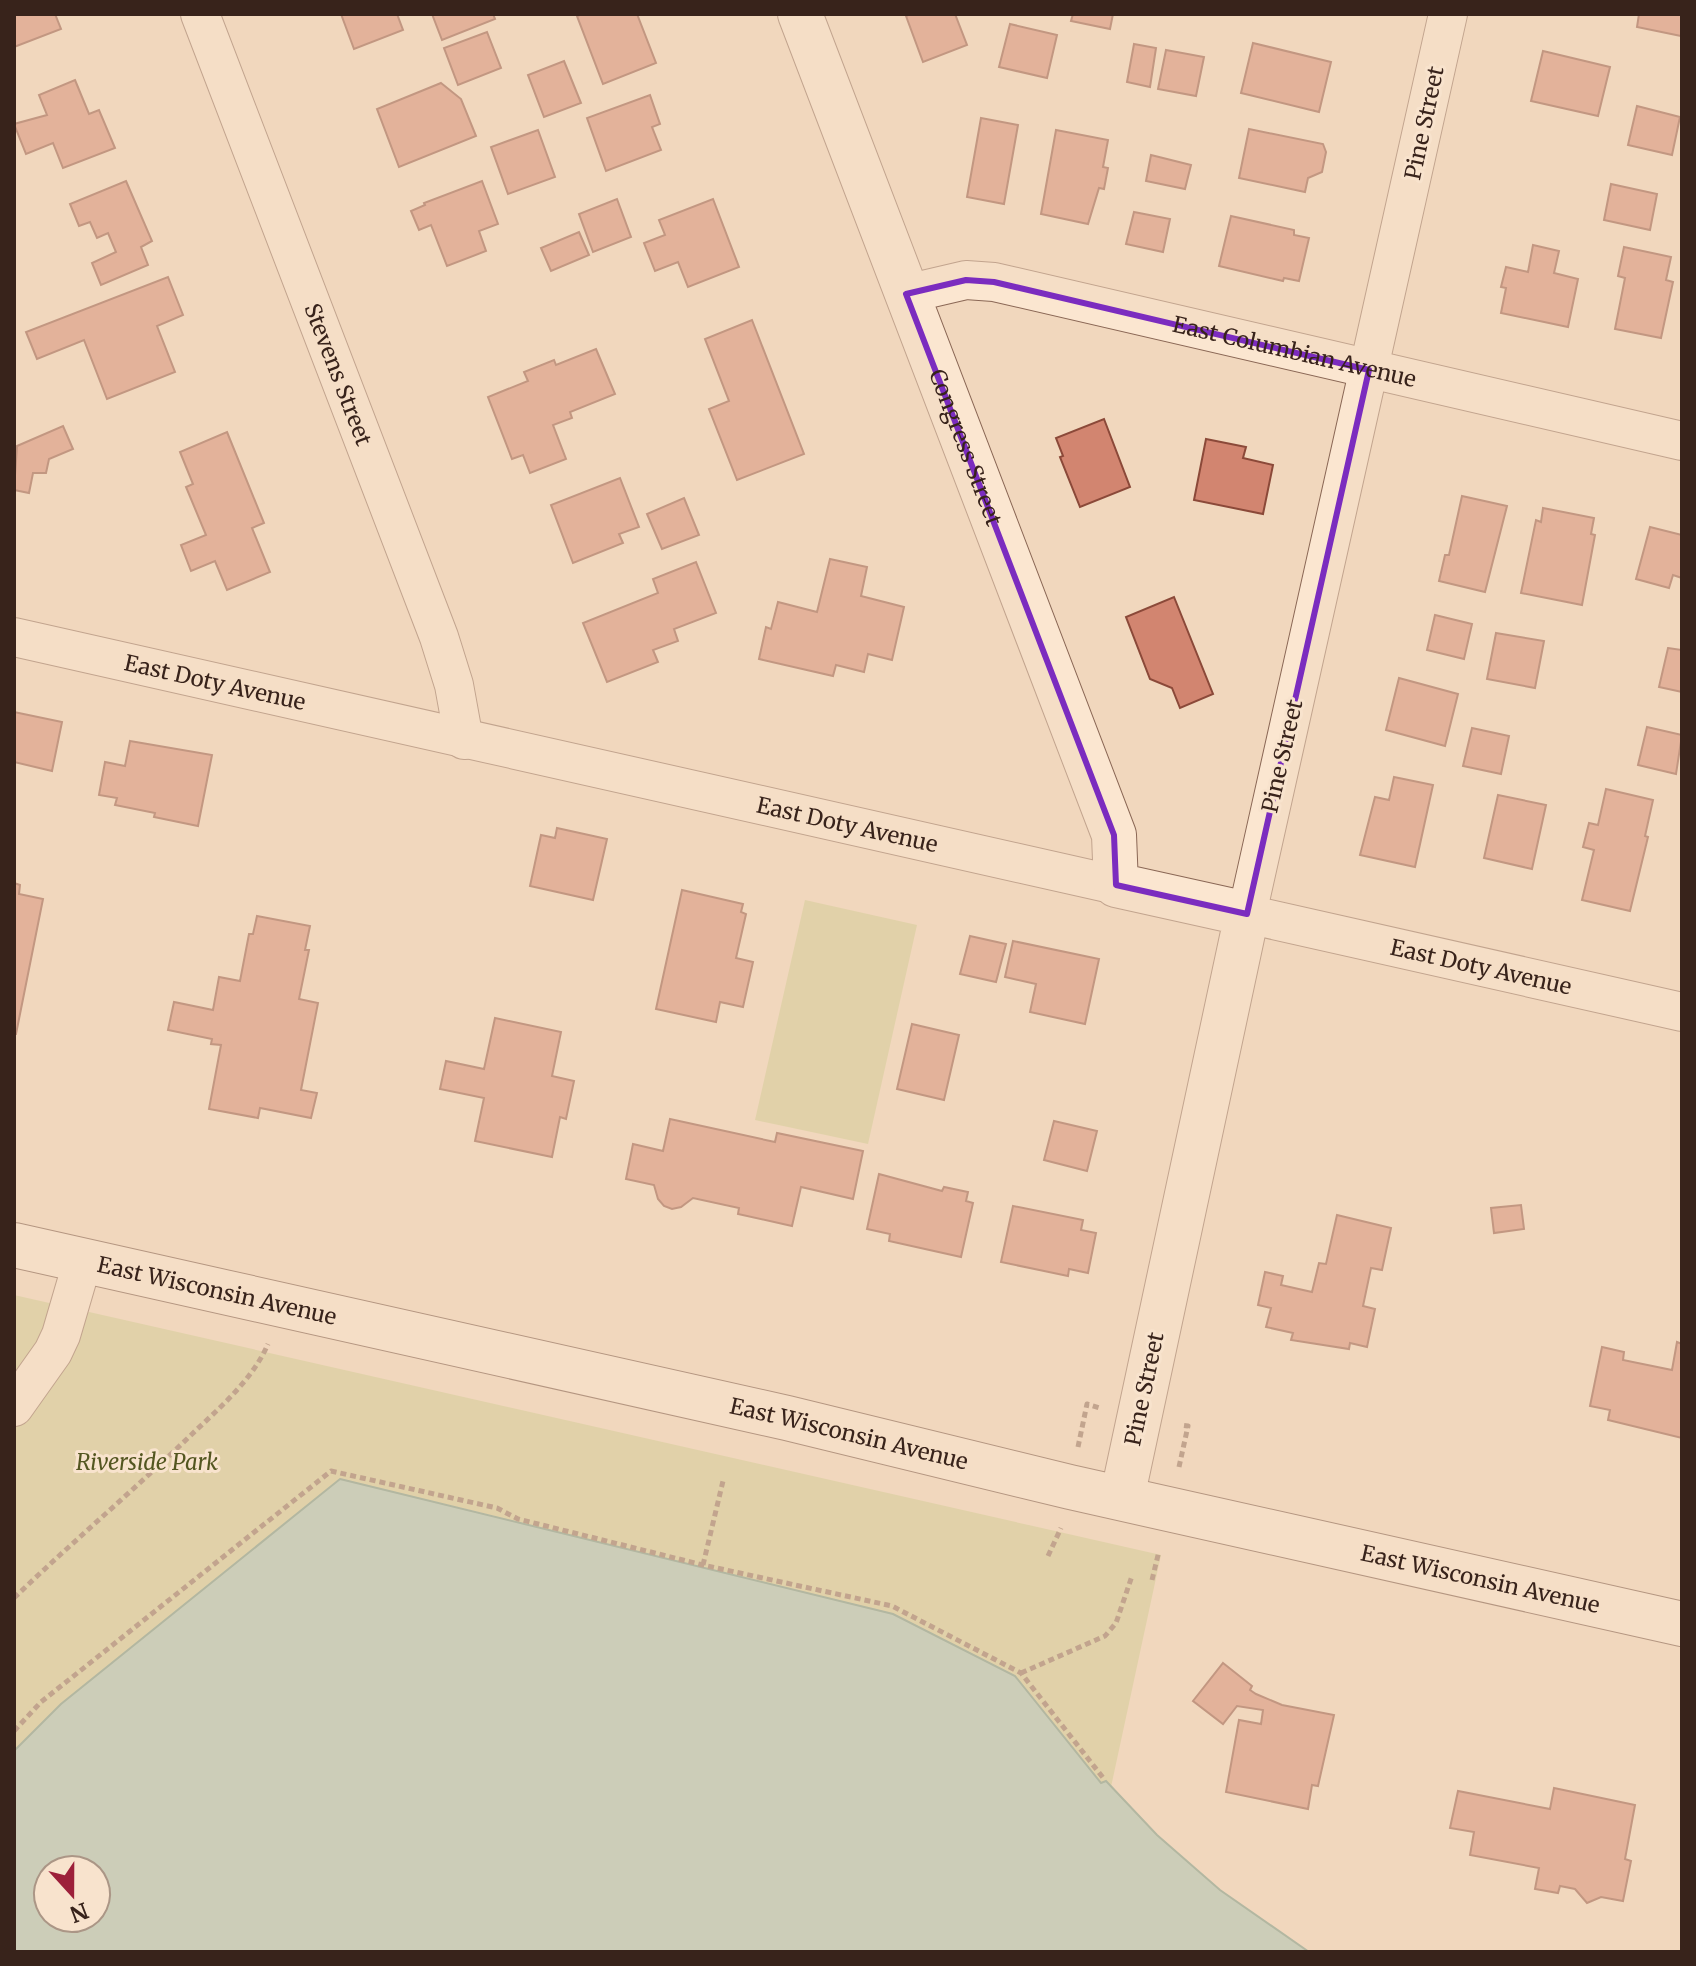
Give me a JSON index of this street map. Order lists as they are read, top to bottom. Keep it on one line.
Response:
{"streets":{"main road":["Pine Street","Congress Street","East Doty Avenue","East Wisconsin Avenue"],"street":["East Columbian Avenue","Stevens Street"]},"crossings":[["Pine Street","East Columbian Avenue"],["Pine Street","East Doty Avenue"],["Pine Street","East Wisconsin Avenue"],["East Columbian Avenue","Congress Street"],["Stevens Street","East Doty Avenue"],["Congress Street","East Doty Avenue"]],"parks":["Riverside Park"],"north":"bottom"}
